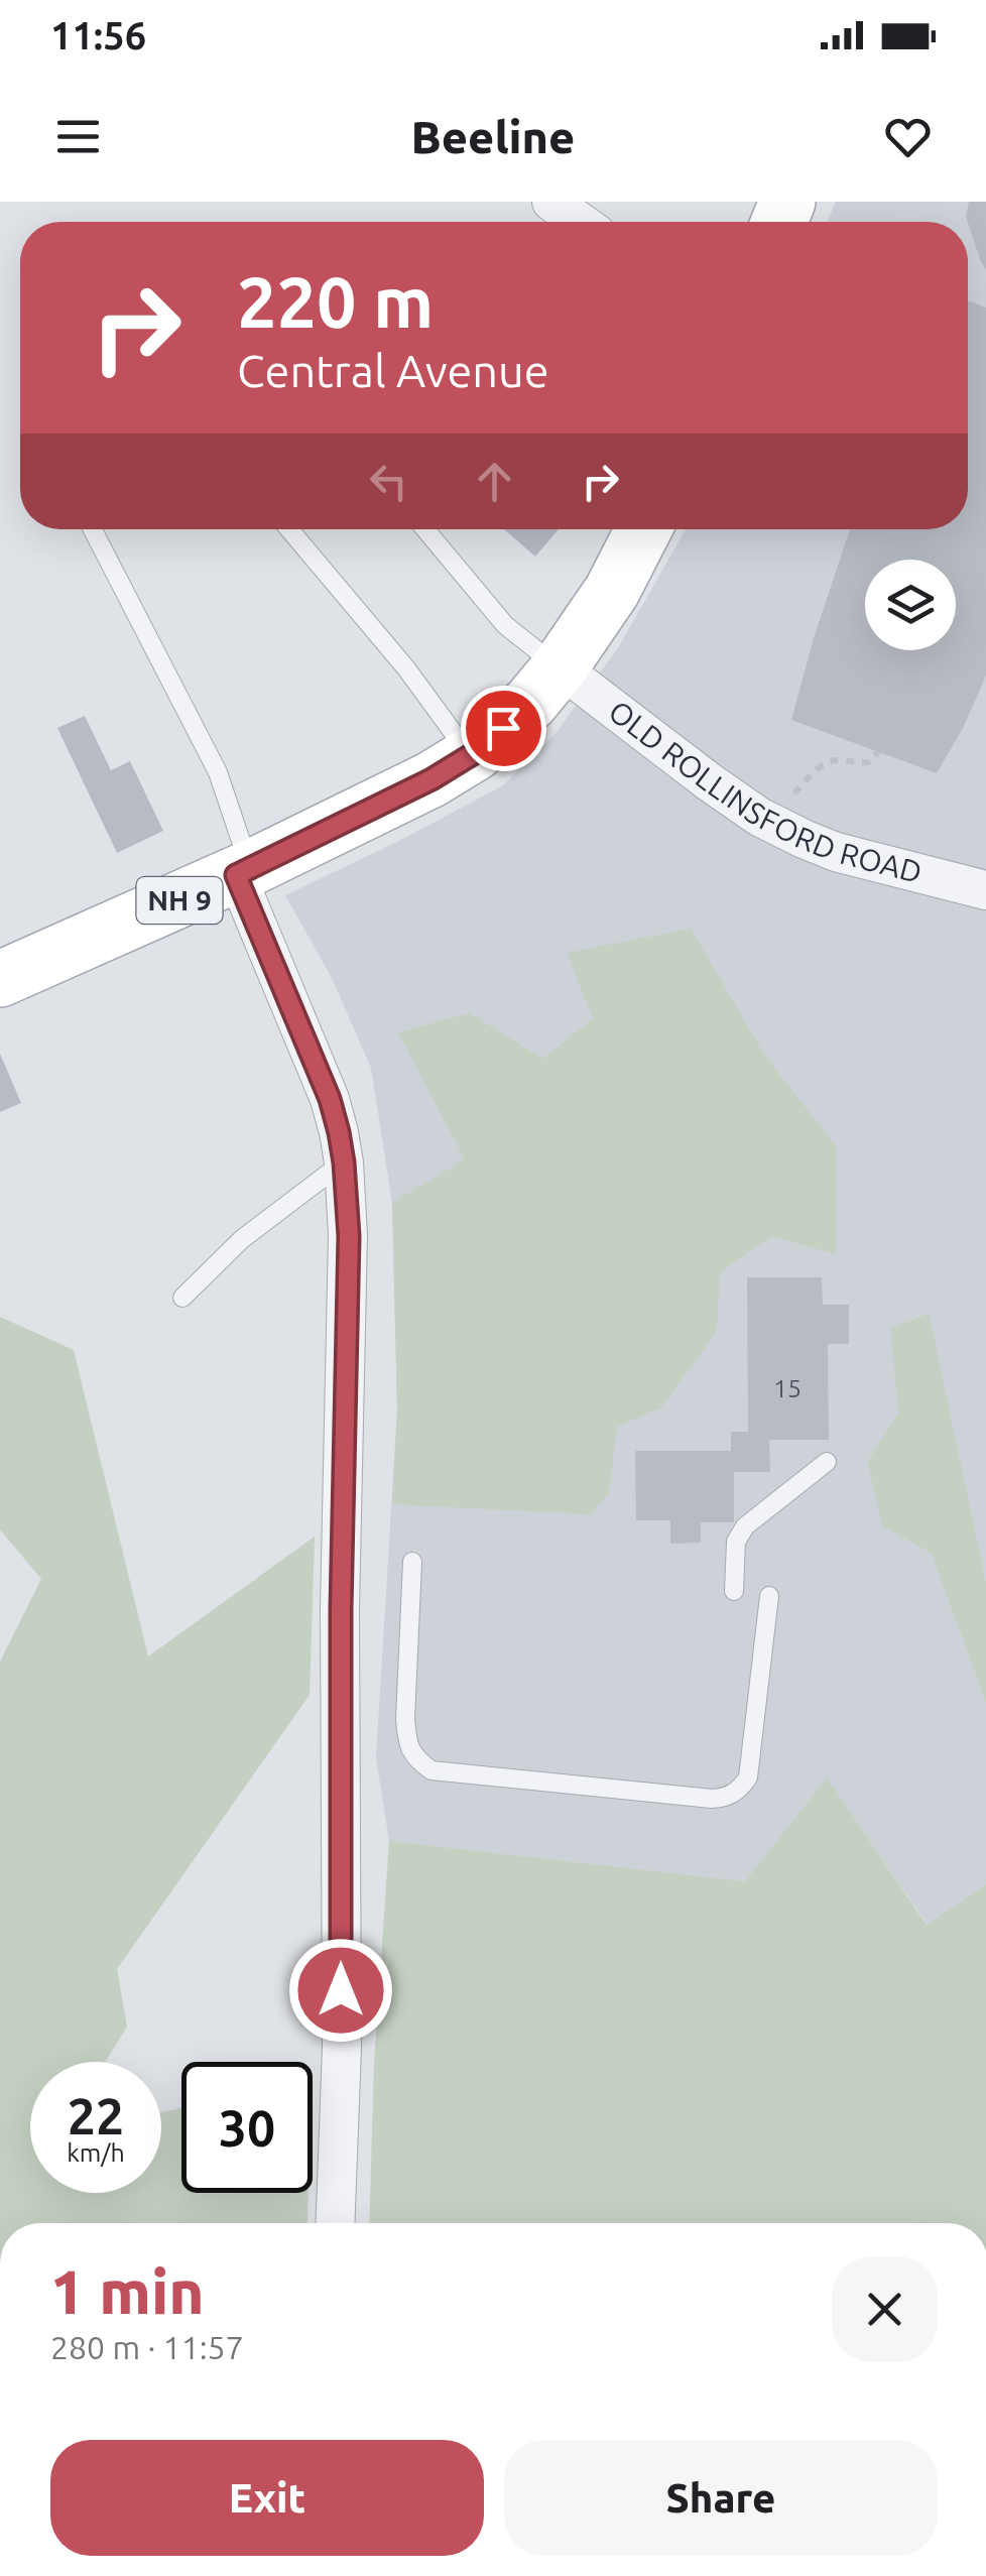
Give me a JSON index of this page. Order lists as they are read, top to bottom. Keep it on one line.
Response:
{"streets":{"main road":["NH 9"],"street":["OLD ROLLINSFORD ROAD"]},"crossings":[["OLD ROLLINSFORD ROAD","NH 9"]],"house_numbers":["15"],"page":{"status":"11:56","header":"Beeline","turn":["220 m","Central Avenue"],"speed":"22 km/h","limit":"30","heading":["1 min","280 m · 11:57"],"buttons":["Exit","Share"]}}
